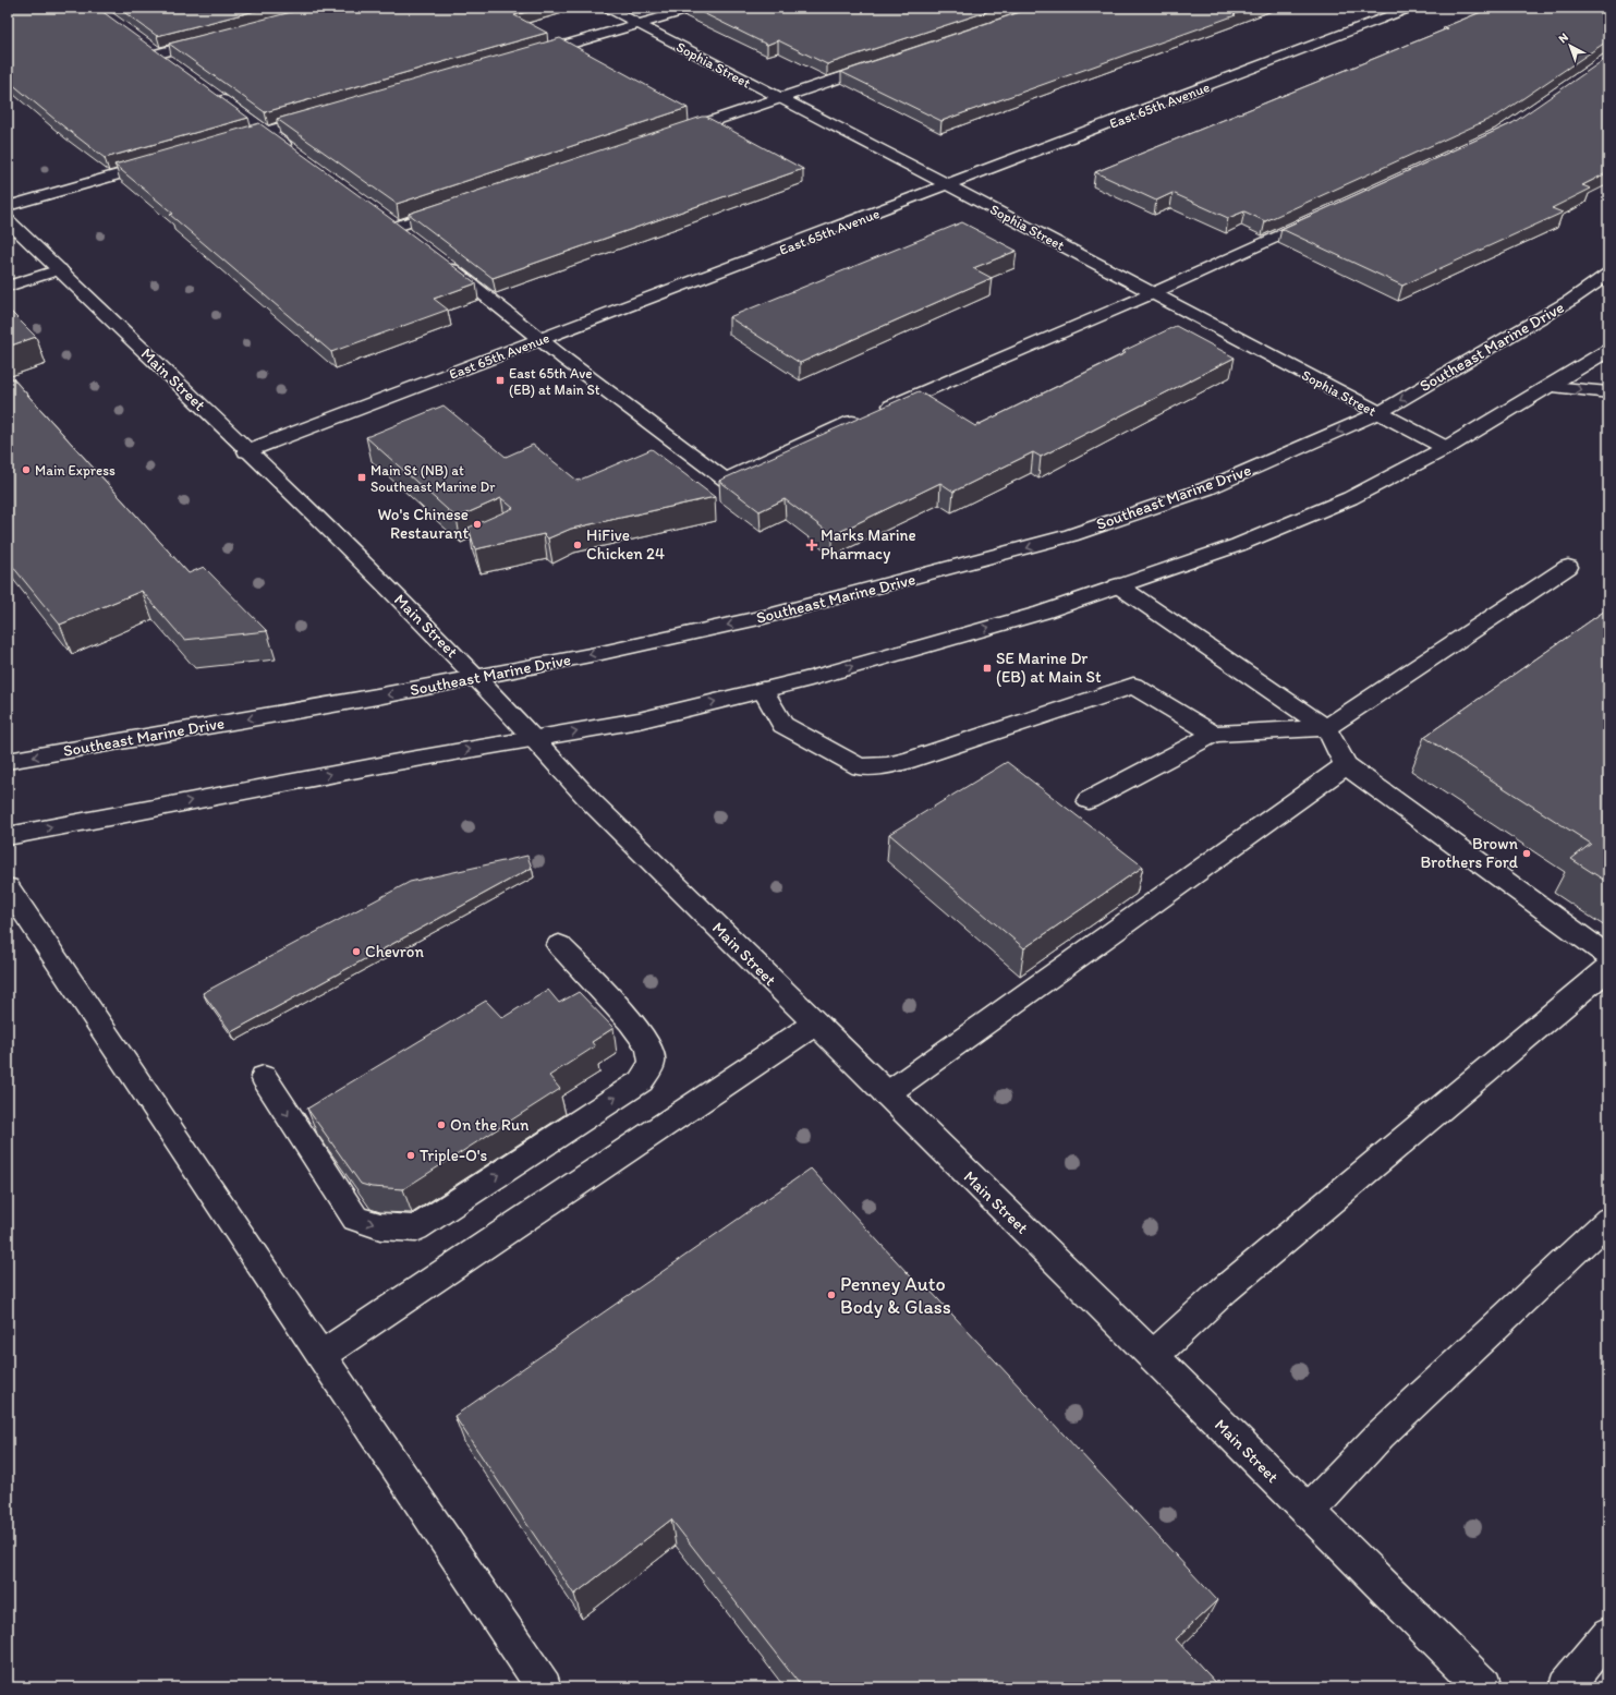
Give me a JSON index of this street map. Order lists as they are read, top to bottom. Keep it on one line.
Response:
{"streets":{"street":["Sophia Street","East 65th Avenue","Southeast Marine Drive","Main Street"]},"crossings":[["Sophia Street","East 65th Avenue"],["Sophia Street","Southeast Marine Drive"],["East 65th Avenue","Main Street"],["Southeast Marine Drive","Main Street"]],"places":{"transit":["East 65th Ave (EB) at Main St","Main St (NB) at Southeast Marine Dr","SE Marine Dr (EB) at Main St"],"other":["Main Express","Wo's Chinese Restaurant","HiFive Chicken 24","Brown Brothers Ford","Chevron","On the Run","Triple-O's","Penney Auto Body & Glass"],"health":["Marks Marine Pharmacy"]},"north":"top left"}
